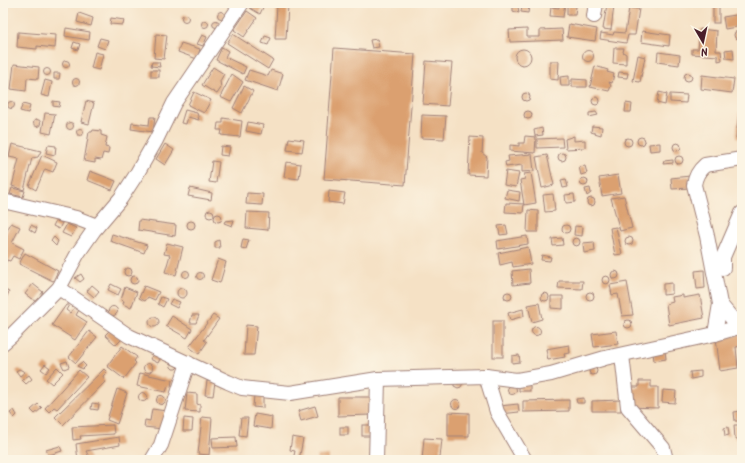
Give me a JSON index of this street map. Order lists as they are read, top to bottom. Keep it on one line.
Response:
{"north":"bottom"}
